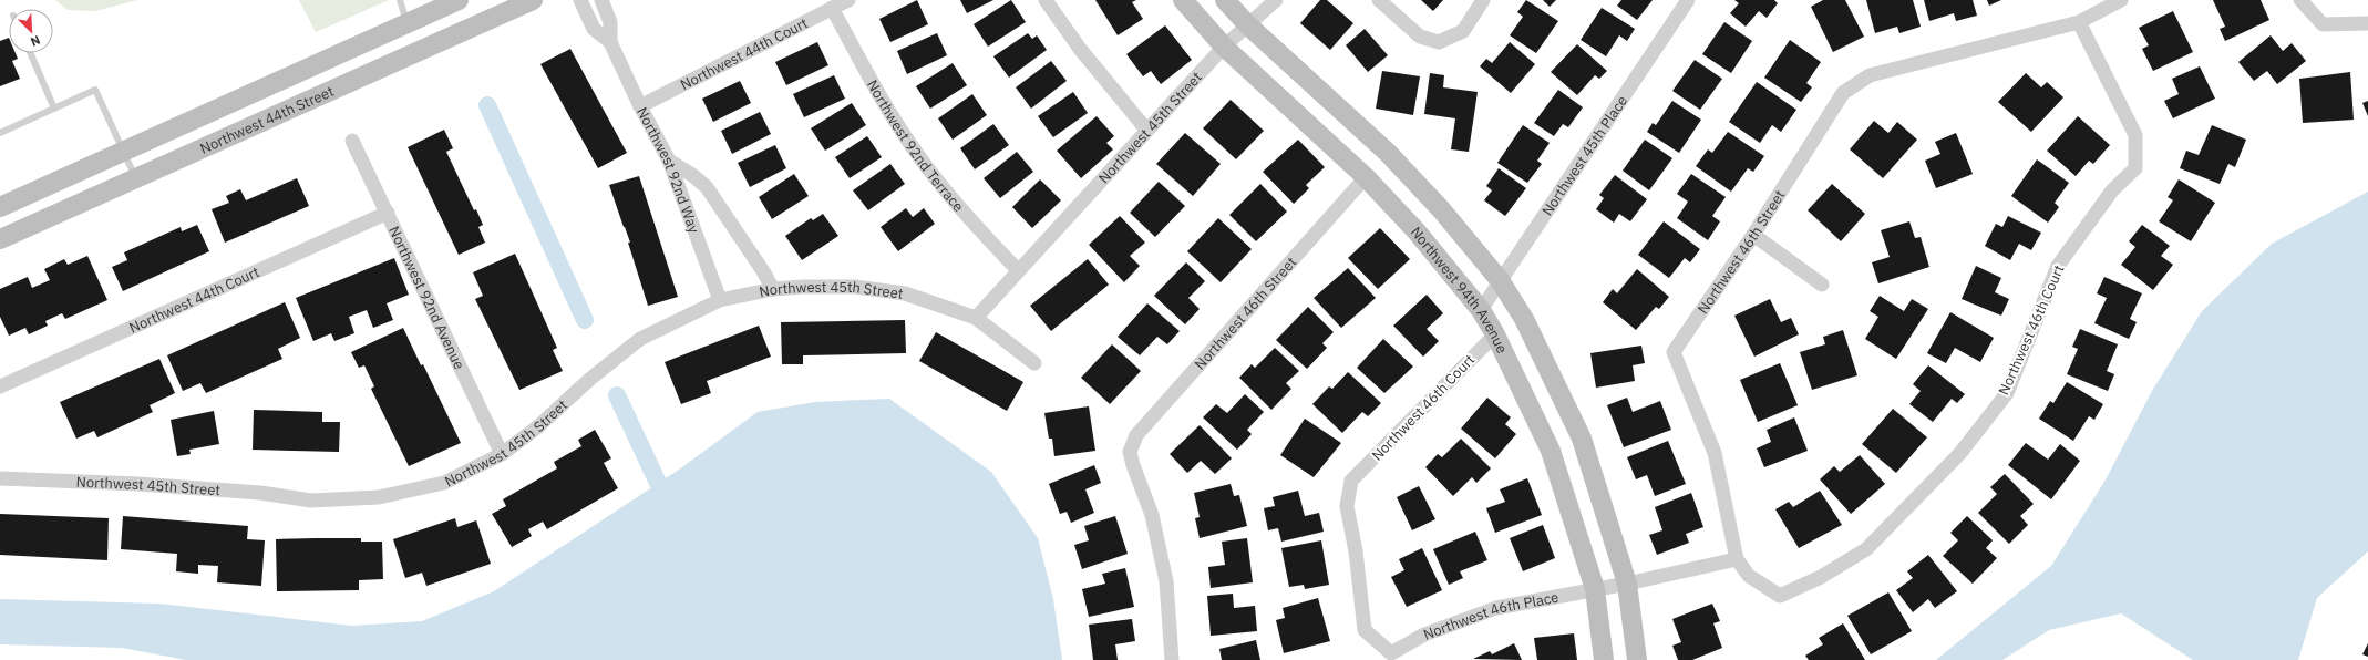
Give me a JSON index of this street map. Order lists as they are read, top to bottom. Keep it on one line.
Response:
{"streets":{"street":["Northwest 44th Court","Northwest 44th Street","Northwest 45th Street","Northwest 92nd Terrace","Northwest 45th Place","Northwest 92nd Way","Northwest 46th Street","Northwest 94th Avenue","Northwest 92nd Avenue","Northwest 46th Court","Northwest 46th Place"]},"crossings":[["Northwest 44th Court","Northwest 92nd Terrace"],["Northwest 44th Court","Northwest 92nd Way"],["Northwest 44th Court","Northwest 92nd Avenue"],["Northwest 45th Street","Northwest 92nd Terrace"],["Northwest 45th Street","Northwest 92nd Way"],["Northwest 45th Street","Northwest 94th Avenue"],["Northwest 45th Street","Northwest 92nd Avenue"],["Northwest 45th Place","Northwest 94th Avenue"],["Northwest 46th Street","Northwest 94th Avenue"],["Northwest 46th Street","Northwest 46th Court"],["Northwest 94th Avenue","Northwest 46th Court"],["Northwest 94th Avenue","Northwest 46th Place"],["Northwest 46th Court","Northwest 46th Place"]],"north":"bottom right"}
